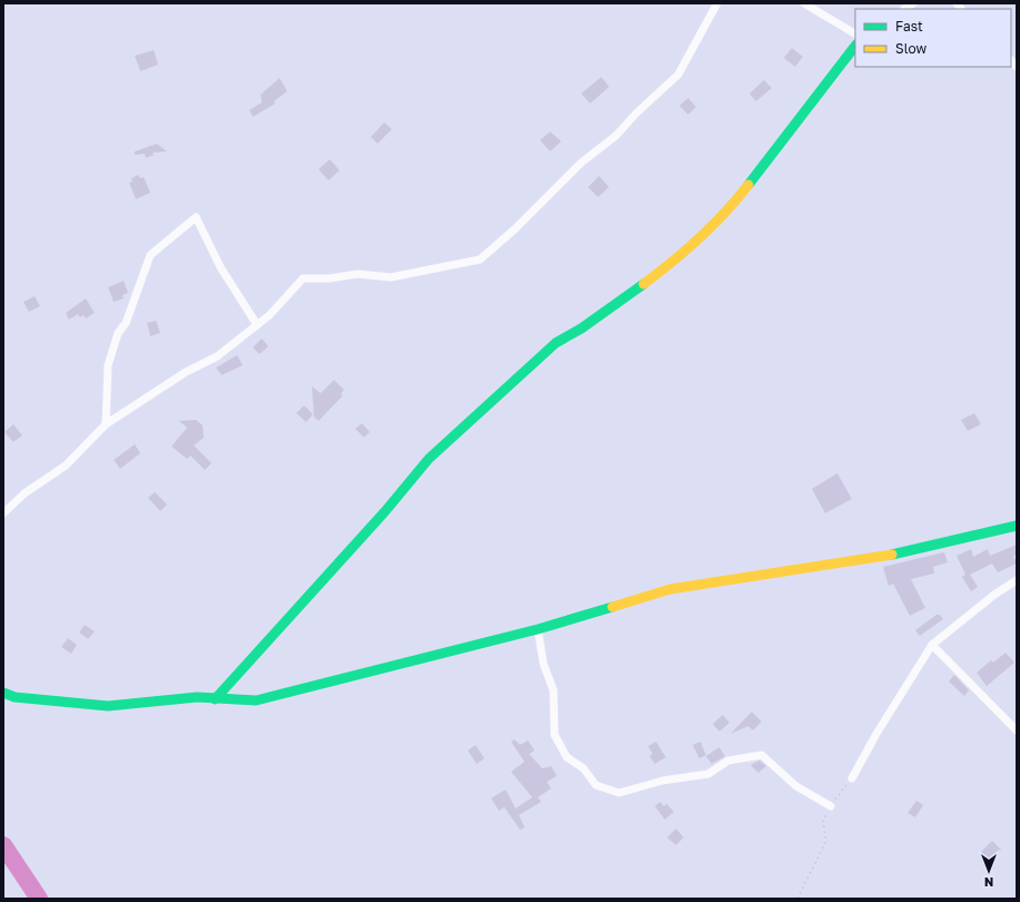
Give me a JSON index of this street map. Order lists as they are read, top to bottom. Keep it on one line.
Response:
{"legend":["Fast","Slow"],"north":"bottom"}
